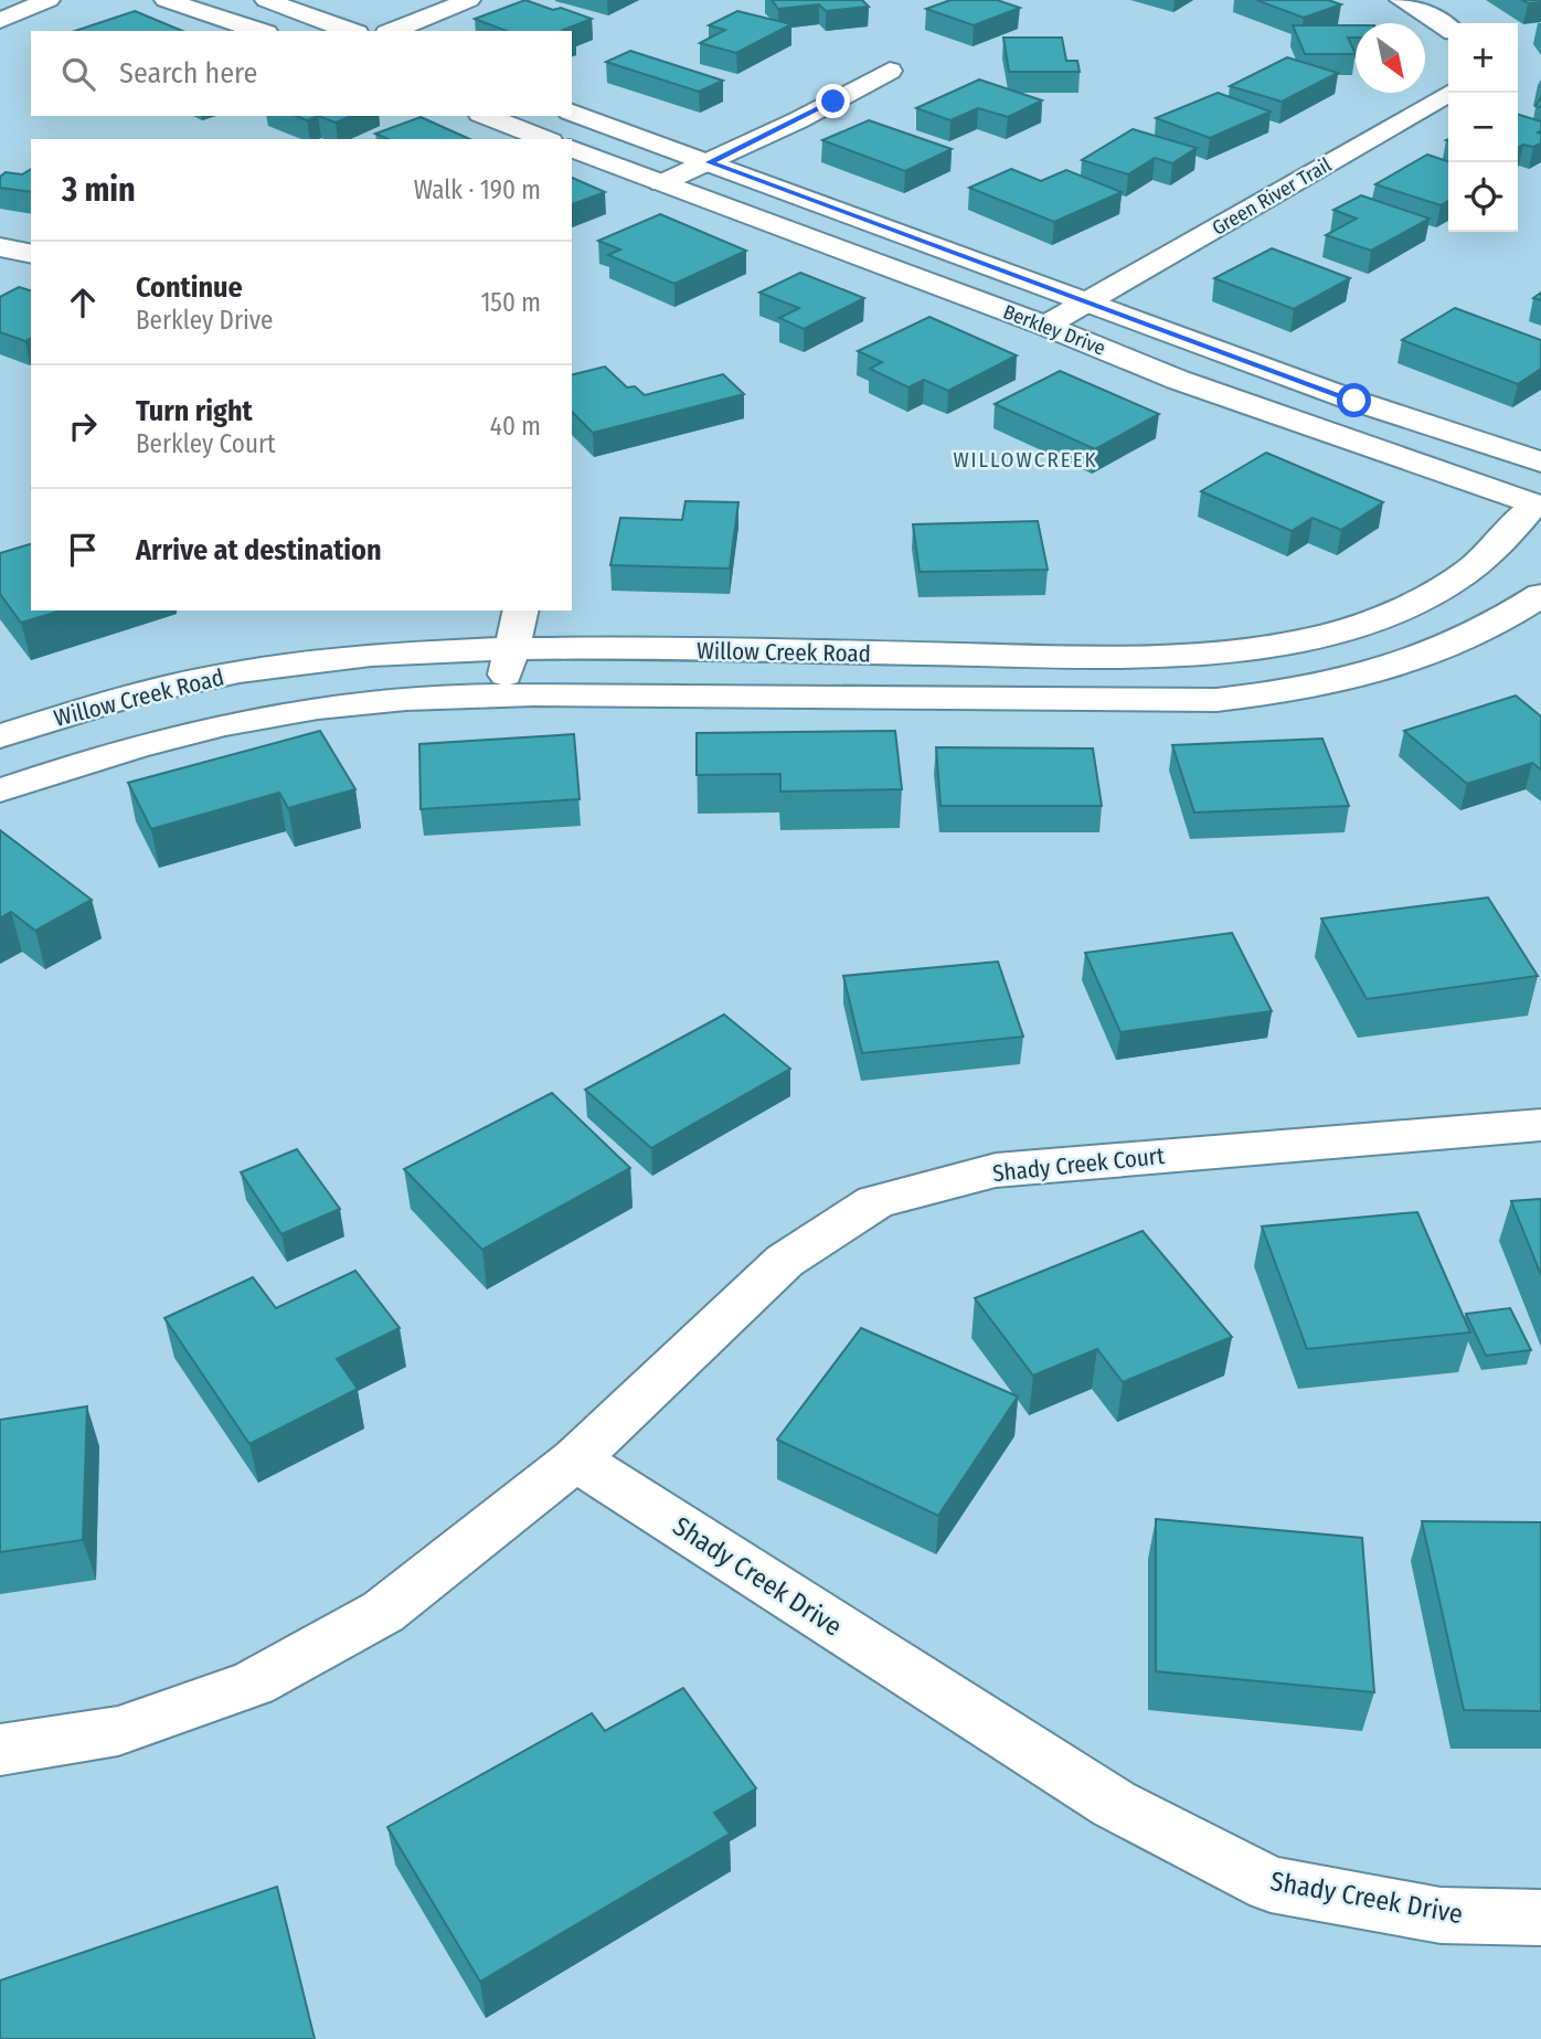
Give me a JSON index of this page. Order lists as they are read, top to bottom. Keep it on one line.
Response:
{"streets":{"street":["Green River Trail","Berkley Drive","Willow Creek Road","Shady Creek Court","Shady Creek Drive"]},"crossings":[["Green River Trail","Berkley Drive"],["Berkley Drive","Willow Creek Road"],["Shady Creek Court","Shady Creek Drive"]],"districts":["WILLOWCREEK"],"north":"bottom right","page":{"map_buttons":["+","−"],"search":"Search here","heading":["3 min","Walk · 190 m"],"list":[["Continue","Berkley Drive","150 m"],["Turn right","Berkley Court","40 m"],"Arrive at destination"]}}
